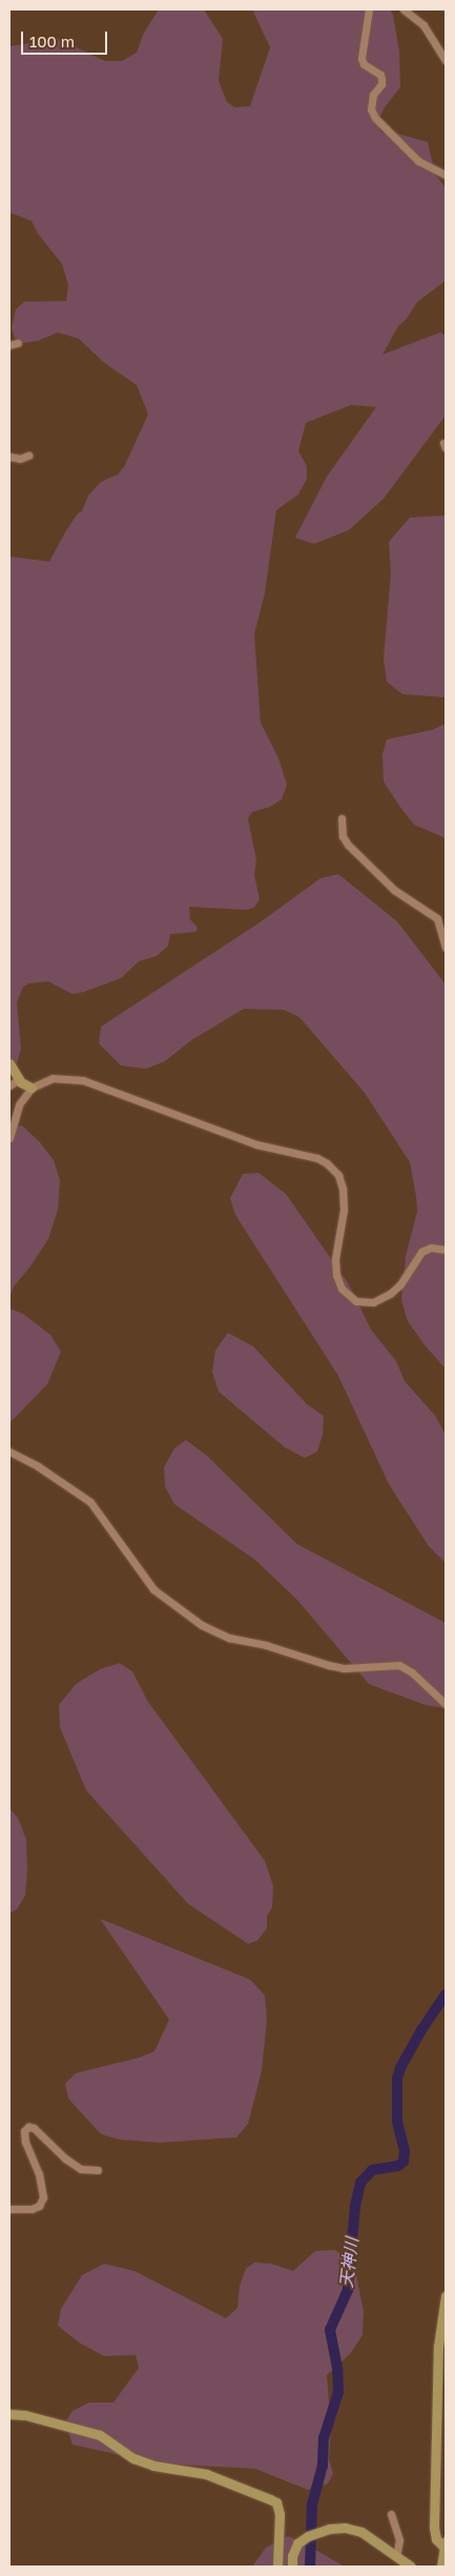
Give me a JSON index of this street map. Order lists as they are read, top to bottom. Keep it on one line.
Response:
{"water":["天神川"],"scale_bar":"100 m"}
